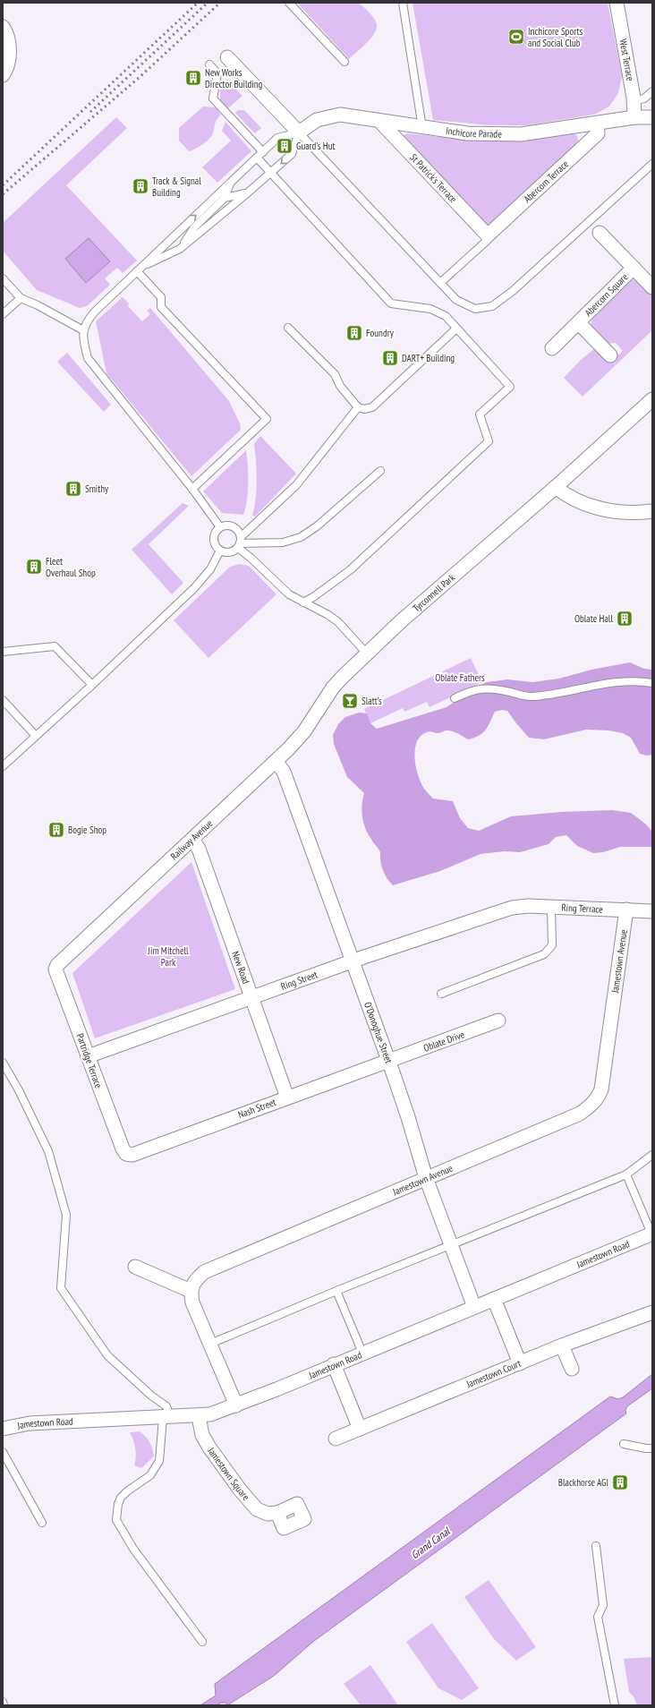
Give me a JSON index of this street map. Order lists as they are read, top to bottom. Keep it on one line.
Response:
{"streets":{"street":["West Terrace","Inchicore Parade","St Patrick's Terrace","Abercorn Terrace","Abercorn Square","Tyrconnell Park","Railway Avenue","Ring Terrace","Jamestown Avenue","New Road","Ring Street","O'Donoghue Street","Oblate Drive","Partridge Terrace","Nash Street","Jamestown Road","Jamestown Court","Jamestown Square"]},"crossings":[["West Terrace","Inchicore Parade"],["Inchicore Parade","St Patrick's Terrace"],["Inchicore Parade","Abercorn Terrace"],["St Patrick's Terrace","Abercorn Terrace"],["Tyrconnell Park","Railway Avenue"],["Railway Avenue","New Road"],["Railway Avenue","O'Donoghue Street"],["Railway Avenue","Partridge Terrace"],["Ring Terrace","Jamestown Avenue"],["Ring Terrace","Ring Street"],["Jamestown Avenue","O'Donoghue Street"],["New Road","Ring Street"],["New Road","Nash Street"],["Ring Street","O'Donoghue Street"],["Ring Street","Partridge Terrace"],["O'Donoghue Street","Oblate Drive"],["O'Donoghue Street","Nash Street"],["O'Donoghue Street","Jamestown Road"],["Oblate Drive","Nash Street"],["Partridge Terrace","Nash Street"],["Jamestown Road","Jamestown Square"]],"water":["Grand Canal"],"parks":["Oblate Fathers","Jim Mitchell Park"],"places":{"sports":["Inchicore Sports and Social Club"],"building":["New Works Director Building","Guard's Hut","Track & Signal Building","Foundry","DART+ Building","Smithy","Fleet Overhaul Shop","Oblate Hall","Bogie Shop","Blackhorse AGI"],"bar":["Slatt’s"]}}
